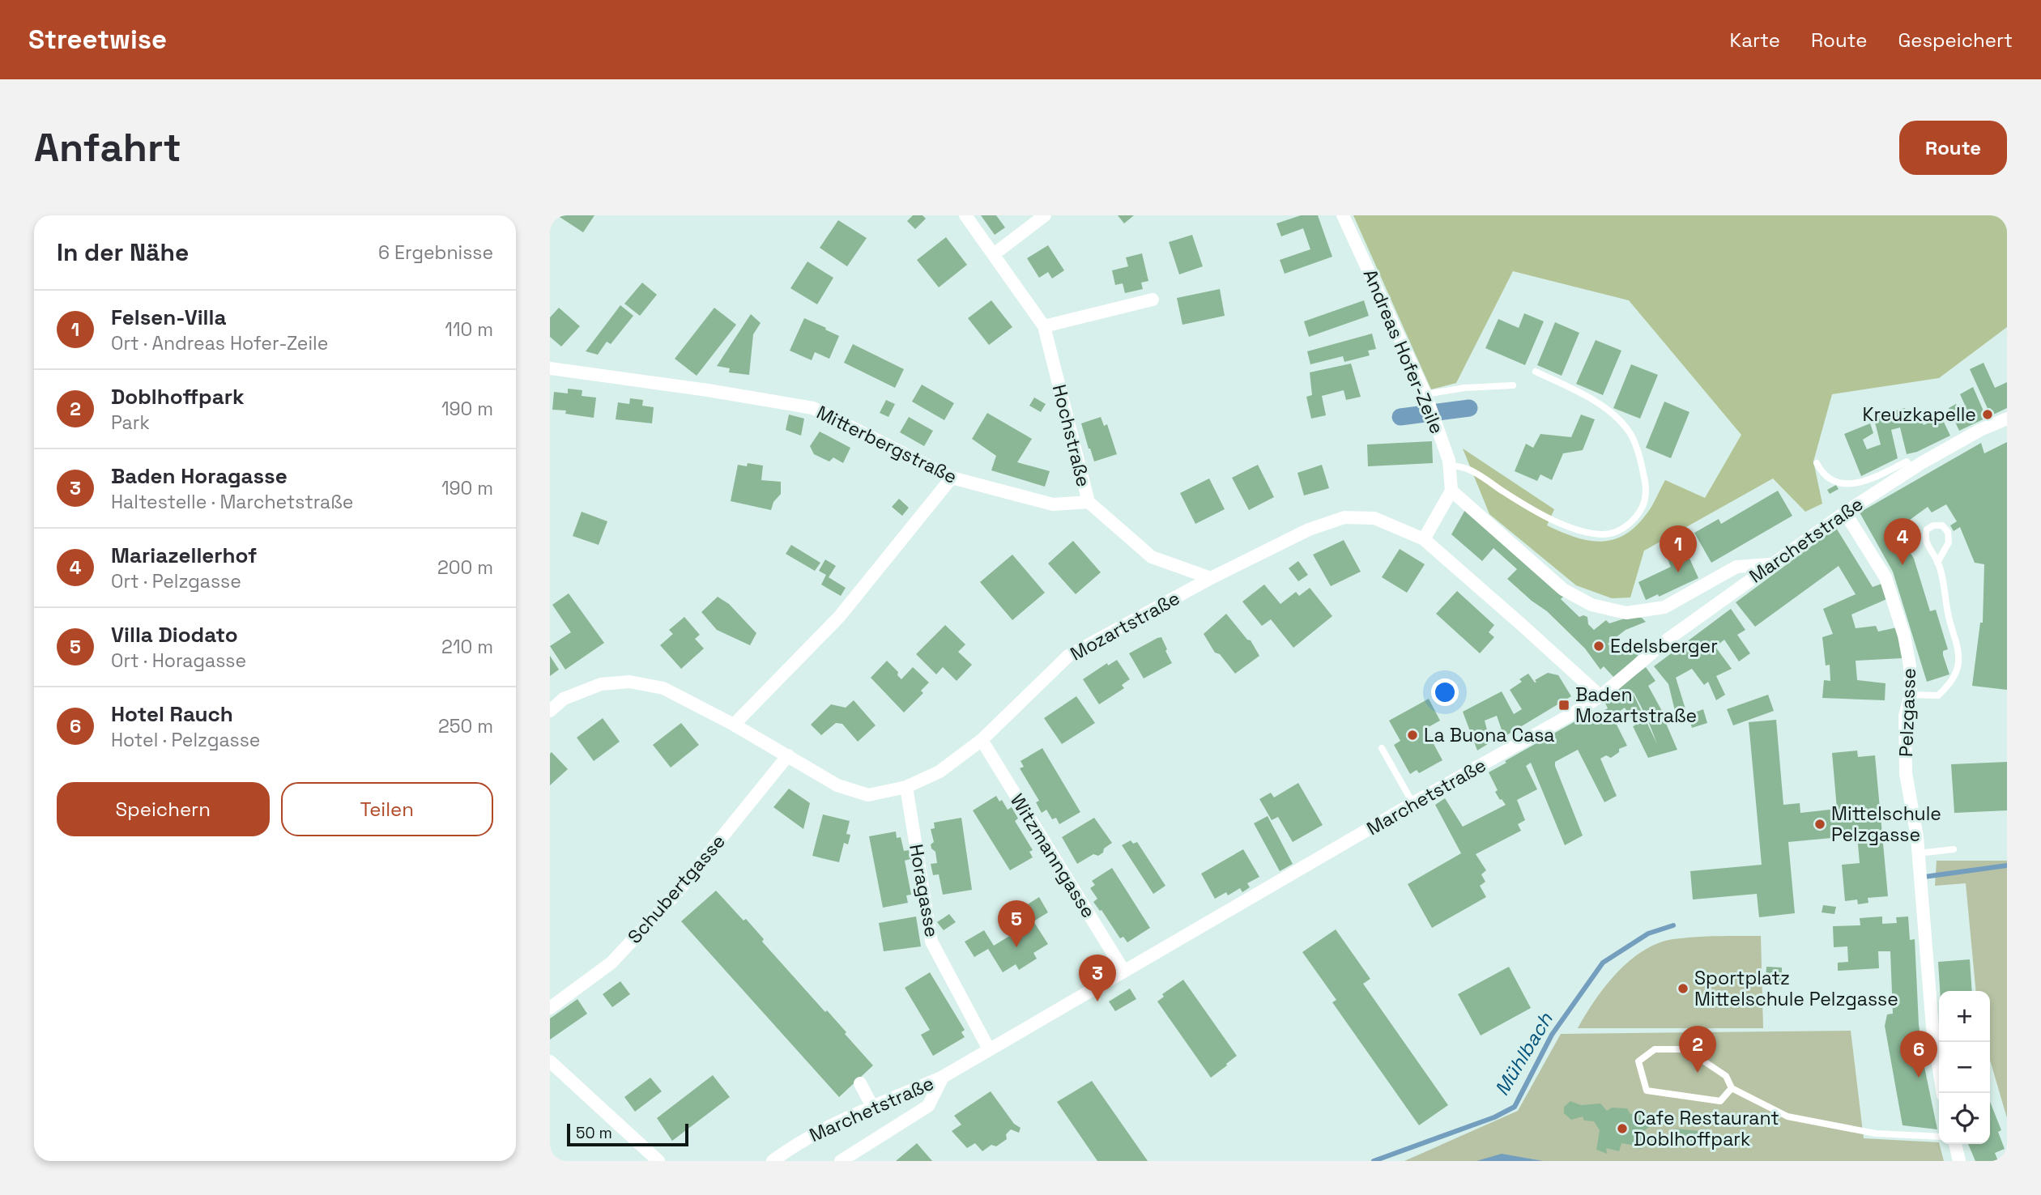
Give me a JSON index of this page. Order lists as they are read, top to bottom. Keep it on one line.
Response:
{"streets":{"street":["Andreas Hofer-Zeile","Hochstraße","Mitterbergstraße","Marchetstraße","Mozartstraße","Pelzgasse","Witzmanngasse","Schubertgasse","Horagasse"]},"crossings":[["Hochstraße","Mitterbergstraße"],["Hochstraße","Mozartstraße"],["Marchetstraße","Mozartstraße"],["Marchetstraße","Pelzgasse"],["Marchetstraße","Witzmanngasse"],["Marchetstraße","Horagasse"],["Mozartstraße","Witzmanngasse"],["Mozartstraße","Schubertgasse"],["Mozartstraße","Horagasse"]],"water":["Mühlbach"],"places":{"other":["Kreuzkapelle","Edelsberger","La Buona Casa","Mittelschule Pelzgasse","Sportplatz Mittelschule Pelzgasse","Cafe Restaurant Doblhoffpark"],"transit":["Baden Mozartstraße"]},"scale_bar":"50 m","page":{"header":"Streetwise","nav":["Karte","Route","Gespeichert"],"buttons":["Route",["Speichern","Teilen"]],"title":"Anfahrt","heading":["In der Nähe","6 Ergebnisse"],"list":[{"mark":"1","name":"Felsen-Villa","note":"Ort · Andreas Hofer-Zeile","value":"110 m"},{"mark":"2","name":"Doblhoffpark","note":"Park","value":"190 m"},{"mark":"3","name":"Baden Horagasse","note":"Haltestelle · Marchetstraße","value":"190 m"},{"mark":"4","name":"Mariazellerhof","note":"Ort · Pelzgasse","value":"200 m"},{"mark":"5","name":"Villa Diodato","note":"Ort · Horagasse","value":"210 m"},{"mark":"6","name":"Hotel Rauch","note":"Hotel · Pelzgasse","value":"250 m"}],"pins":["4","1","5","3","2","6"],"map_buttons":["+","−"],"scale":"50 m"}}
